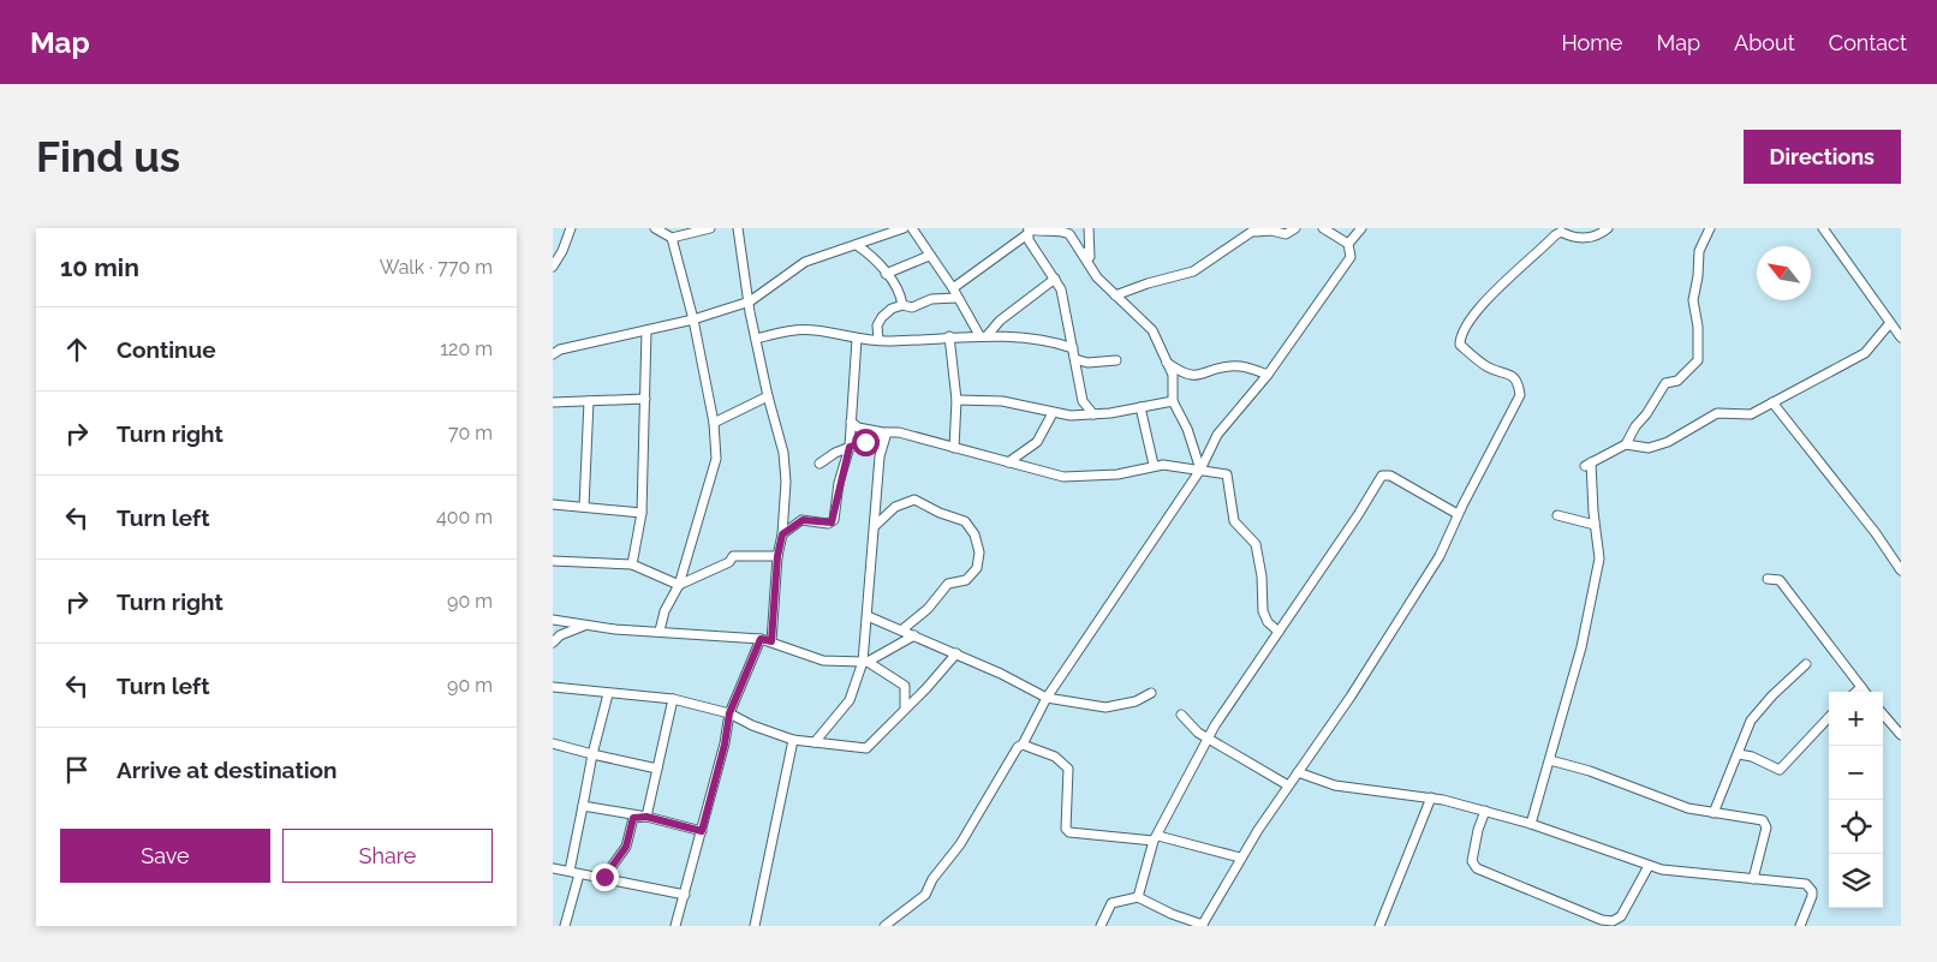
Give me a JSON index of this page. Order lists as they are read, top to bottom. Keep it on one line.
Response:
{"north":"top left","page":{"header":"Map","nav":["Home","Map","About","Contact"],"buttons":["Directions",["Save","Share"]],"title":"Find us","heading":["10 min","Walk · 770 m"],"list":[["Continue","120 m"],["Turn right","70 m"],["Turn left","400 m"],["Turn right","90 m"],["Turn left","90 m"],"Arrive at destination"],"map_buttons":["+","−"]}}
